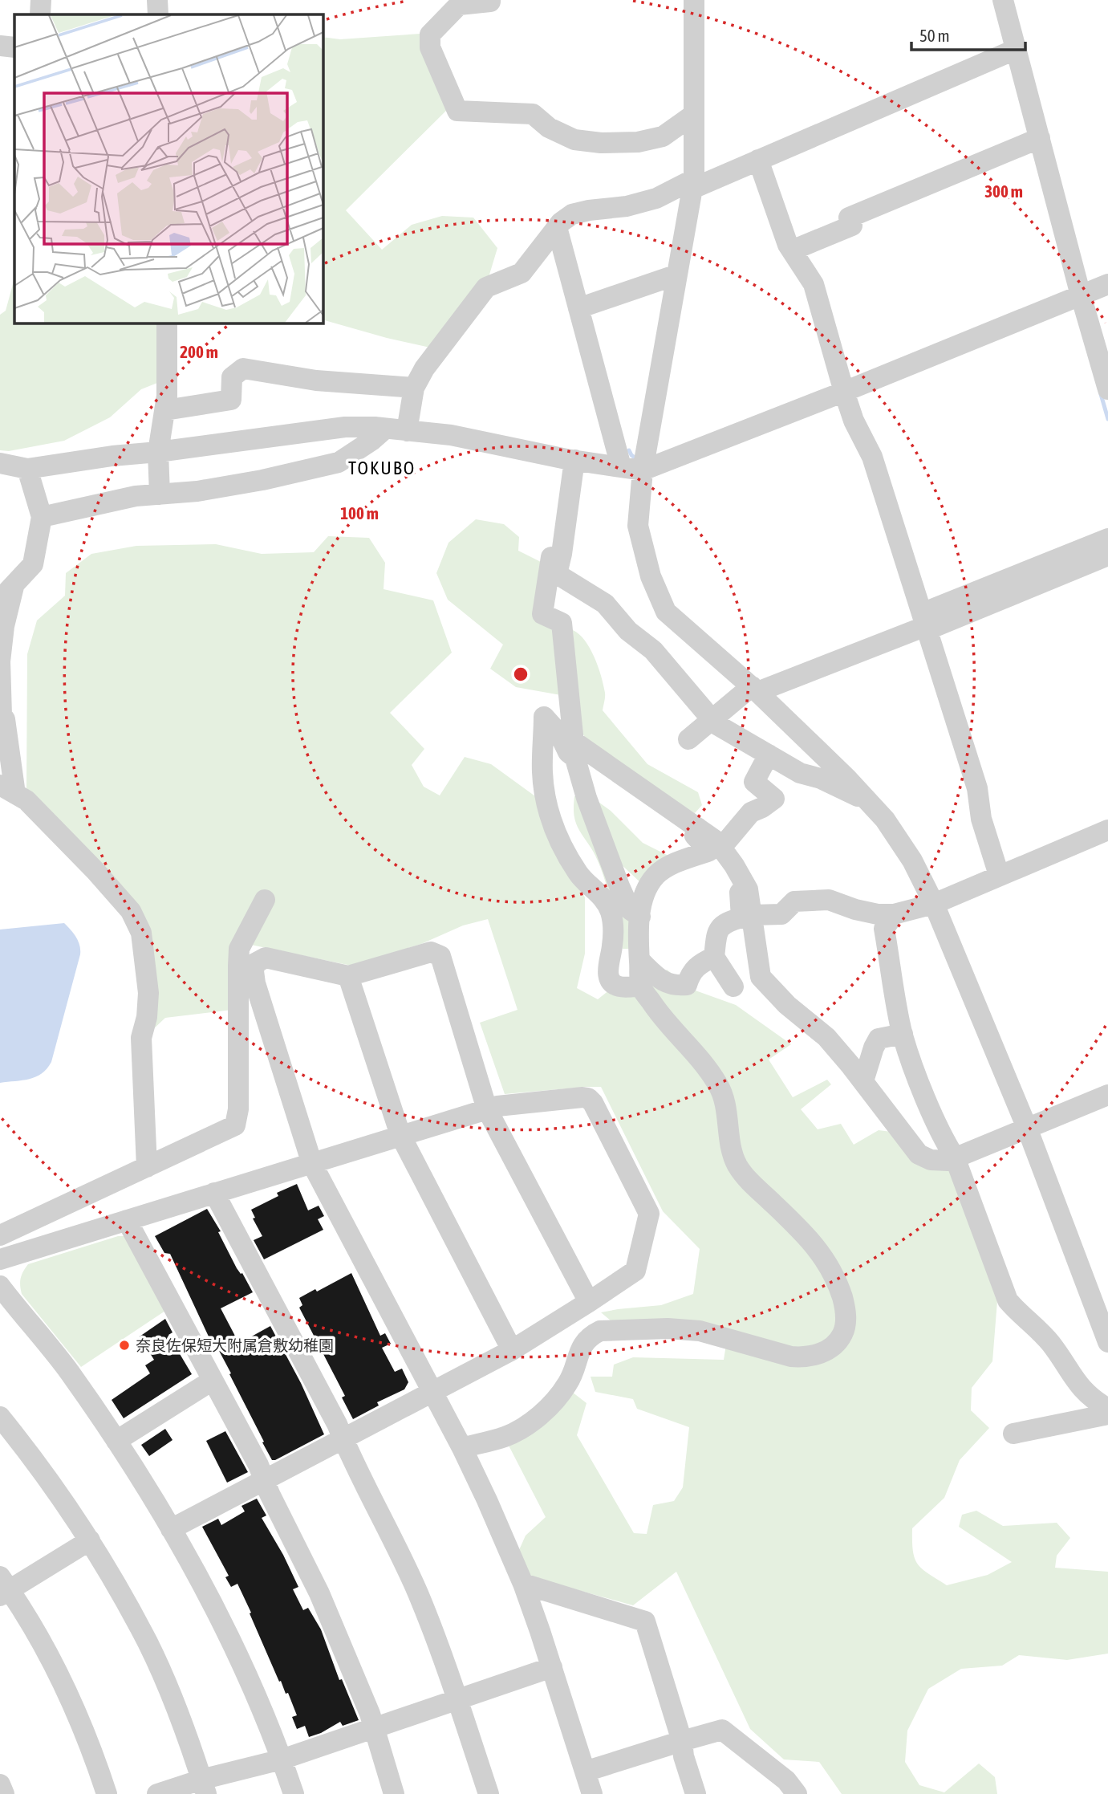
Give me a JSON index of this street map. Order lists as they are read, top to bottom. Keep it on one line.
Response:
{"districts":["TOKUBO"],"places":["奈良佐保短大附属倉敷幼稚園"],"scale_bar":"50 m","rings":["300 m","200 m","100 m"]}
